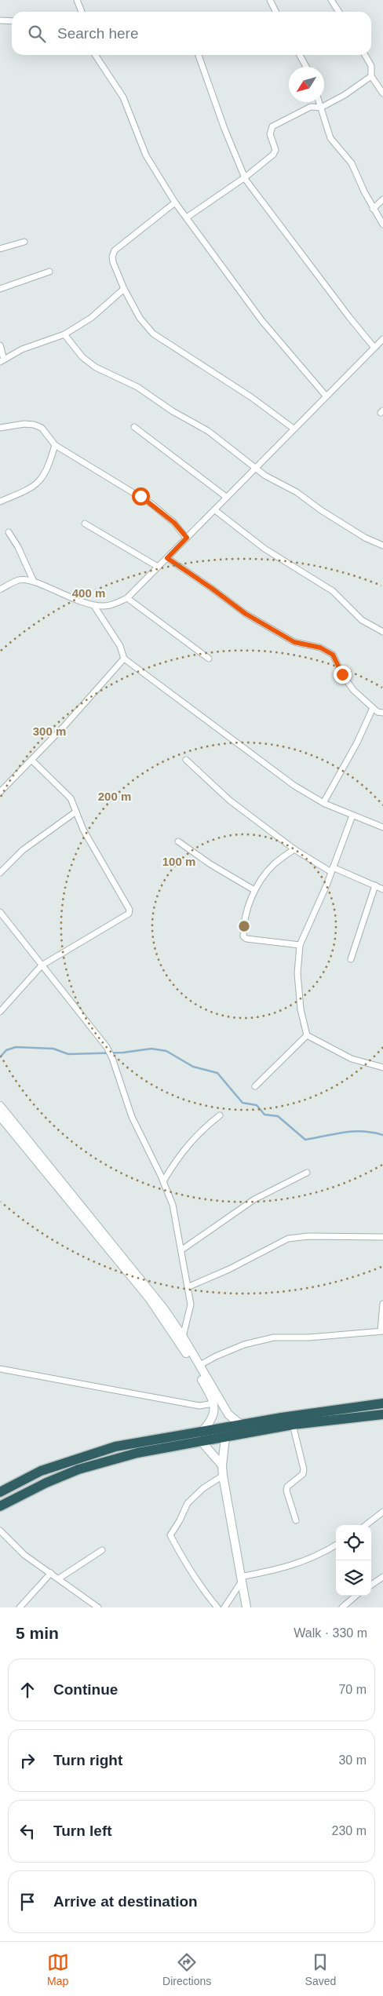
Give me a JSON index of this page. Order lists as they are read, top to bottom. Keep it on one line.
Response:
{"north":"bottom left","page":{"search":"Search here","heading":["5 min","Walk · 330 m"],"list":[["Continue","70 m"],["Turn right","30 m"],["Turn left","230 m"],"Arrive at destination"],"nav":["Map","Directions","Saved"]},"rings":["400 m","300 m","200 m","100 m"]}
